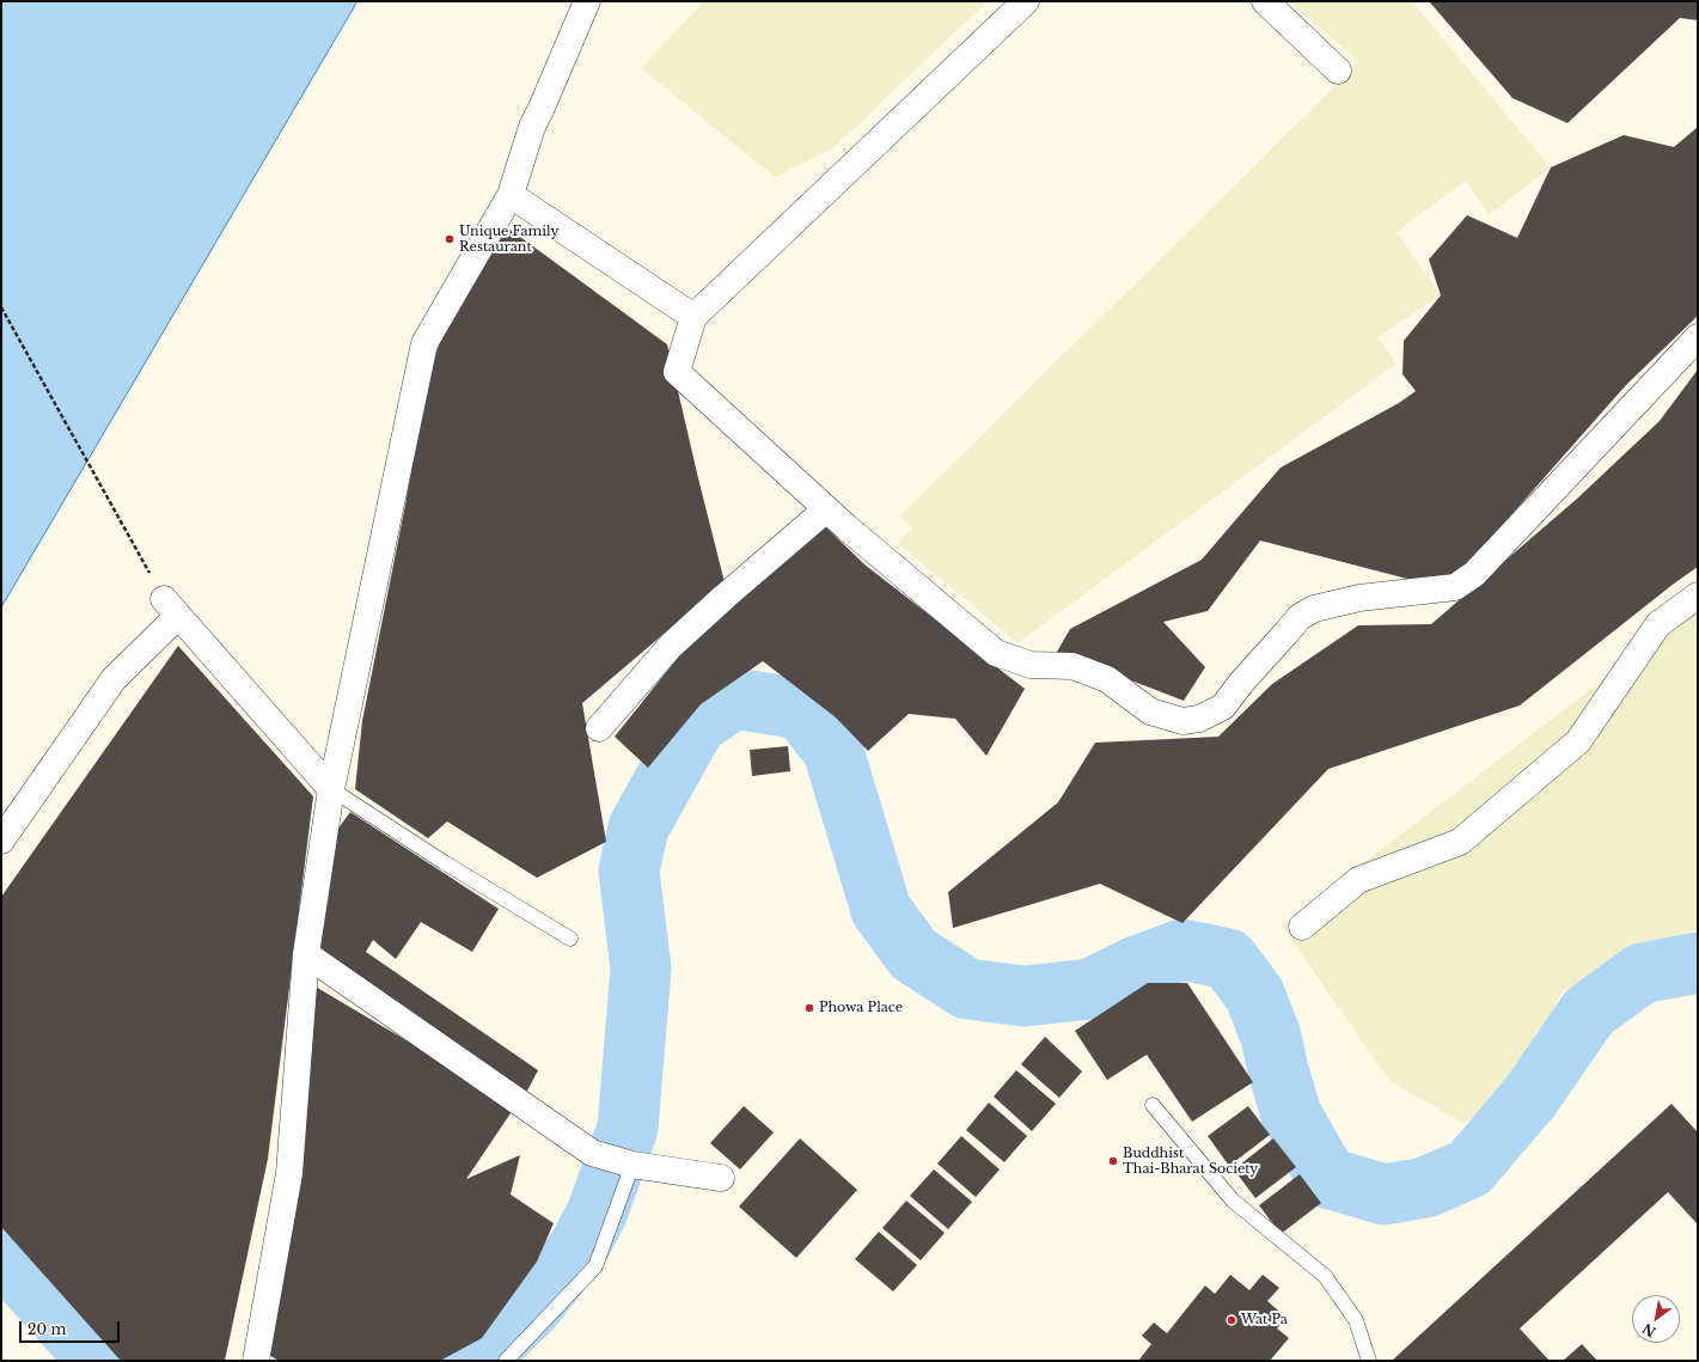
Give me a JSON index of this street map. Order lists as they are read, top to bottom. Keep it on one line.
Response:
{"places":["Unique Family Restaurant","Phowa Place","Buddhist Thai-Bharat Society","Wat Pa"],"scale_bar":"20 m","north":"bottom left"}
